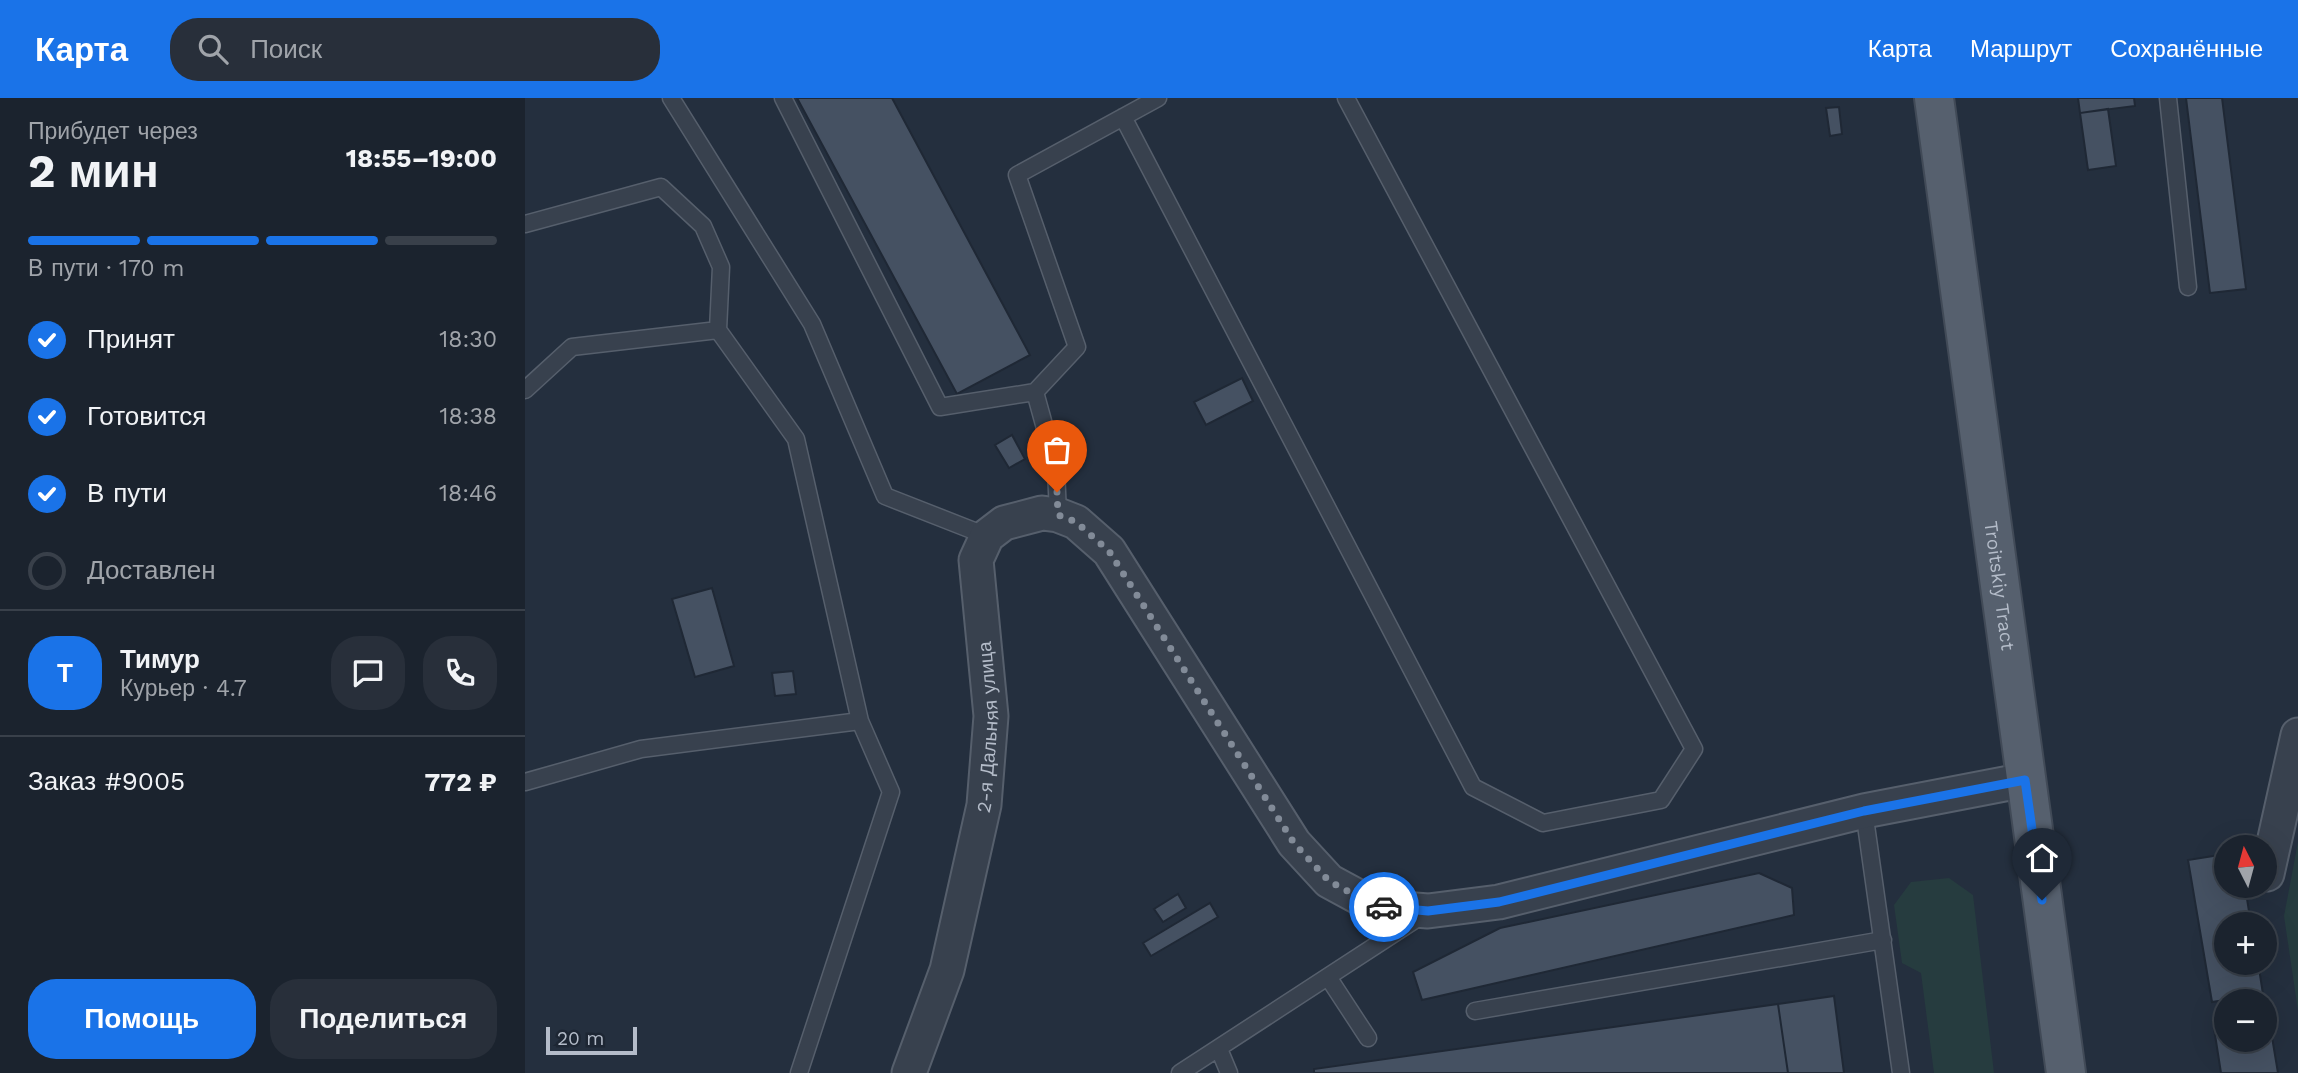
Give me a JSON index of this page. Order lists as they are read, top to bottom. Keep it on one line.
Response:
{"streets":{"main road":["Troitskiy Tract"],"street":["2-я Дальняя улица"]},"scale_bar":"20 m","north":"top","page":{"header":"Карта","search":"Поиск","nav":["Карта","Маршрут","Сохранённые"],"heading":["2 мин","Прибудет через","18:55–19:00"],"panel":["Тимур","Курьер · 4.7","Заказ #9005","772 ₽"],"bar":"В пути · 170 m","list":[["Принят","18:30"],["Готовится","18:38"],["В пути","18:46"],"Доставлен"],"round":"Т","map_buttons":["+","−"],"buttons":["Помощь","Поделиться"],"scale":"20 m"}}
